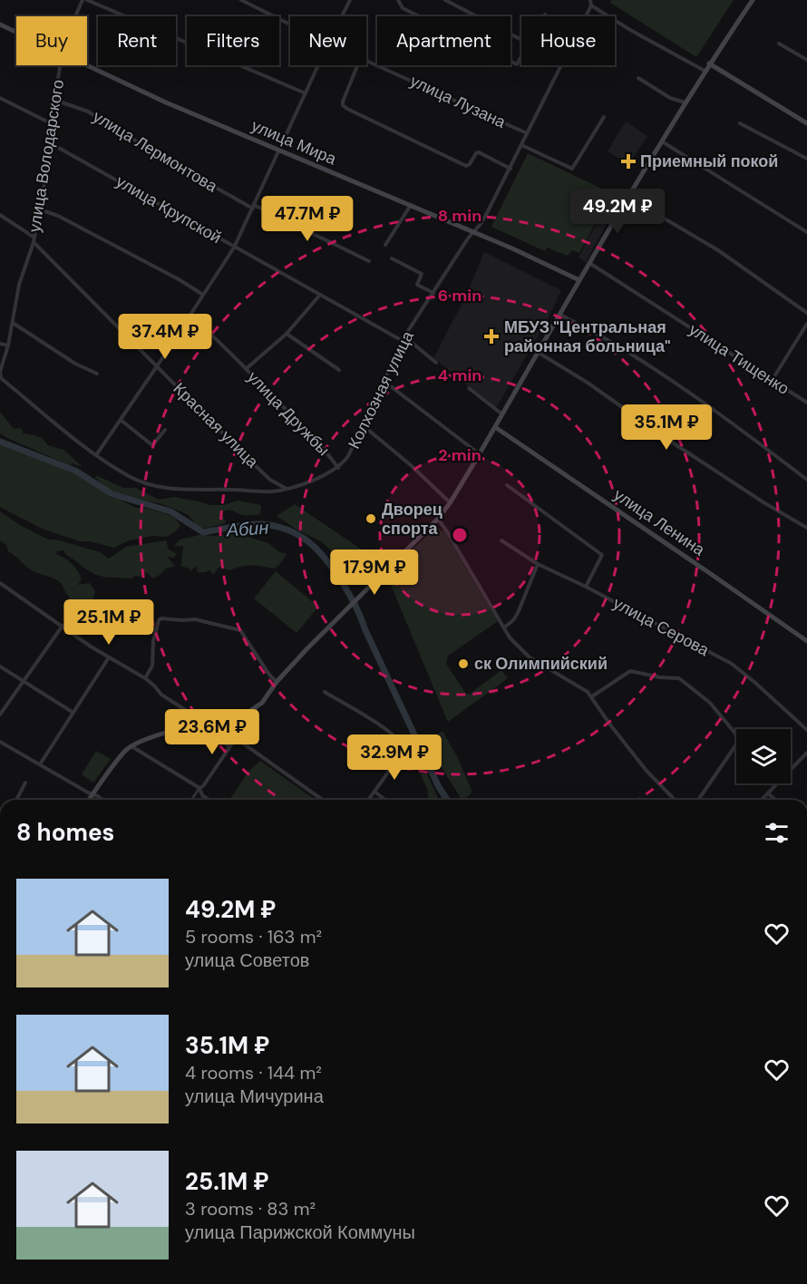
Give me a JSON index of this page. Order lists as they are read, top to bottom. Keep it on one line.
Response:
{"streets":{"main road":["улица Мира","улица Ленина"],"street":["улица Лузана","улица Лермонтова","улица Володарского","улица Крупской","улица Тищенко","Колхозная улица","улица Дружбы","Красная улица","улица Серова"]},"crossings":[["улица Лузана","Колхозная улица"],["улица Мира","Колхозная улица"],["улица Лермонтова","улица Володарского"],["улица Володарского","улица Крупской"],["улица Володарского","Колхозная улица"],["улица Володарского","Красная улица"],["улица Крупской","Колхозная улица"],["Колхозная улица","улица Дружбы"],["Колхозная улица","Красная улица"]],"water":["Абин"],"places":{"health":["Приемный покой","МБУЗ \"Центральная районная больница\""],"other":["Дворец спорта","ск Олимпийский"]},"page":{"chip":["Buy","Rent","Filters","New","Apartment","House"],"price":["49.2M ₽","47.7M ₽","37.4M ₽","35.1M ₽","17.9M ₽","25.1M ₽","23.6M ₽","32.9M ₽"],"heading":"8 homes","list":[{"name":"49.2M ₽","note":"5 rooms · 163 m² · улица Советов"},{"name":"35.1M ₽","note":"4 rooms · 144 m² · улица Мичурина"},{"name":"25.1M ₽","note":"3 rooms · 83 m² · улица Парижской Коммуны"}]},"rings":["8 min","6 min","4 min","2 min"]}
